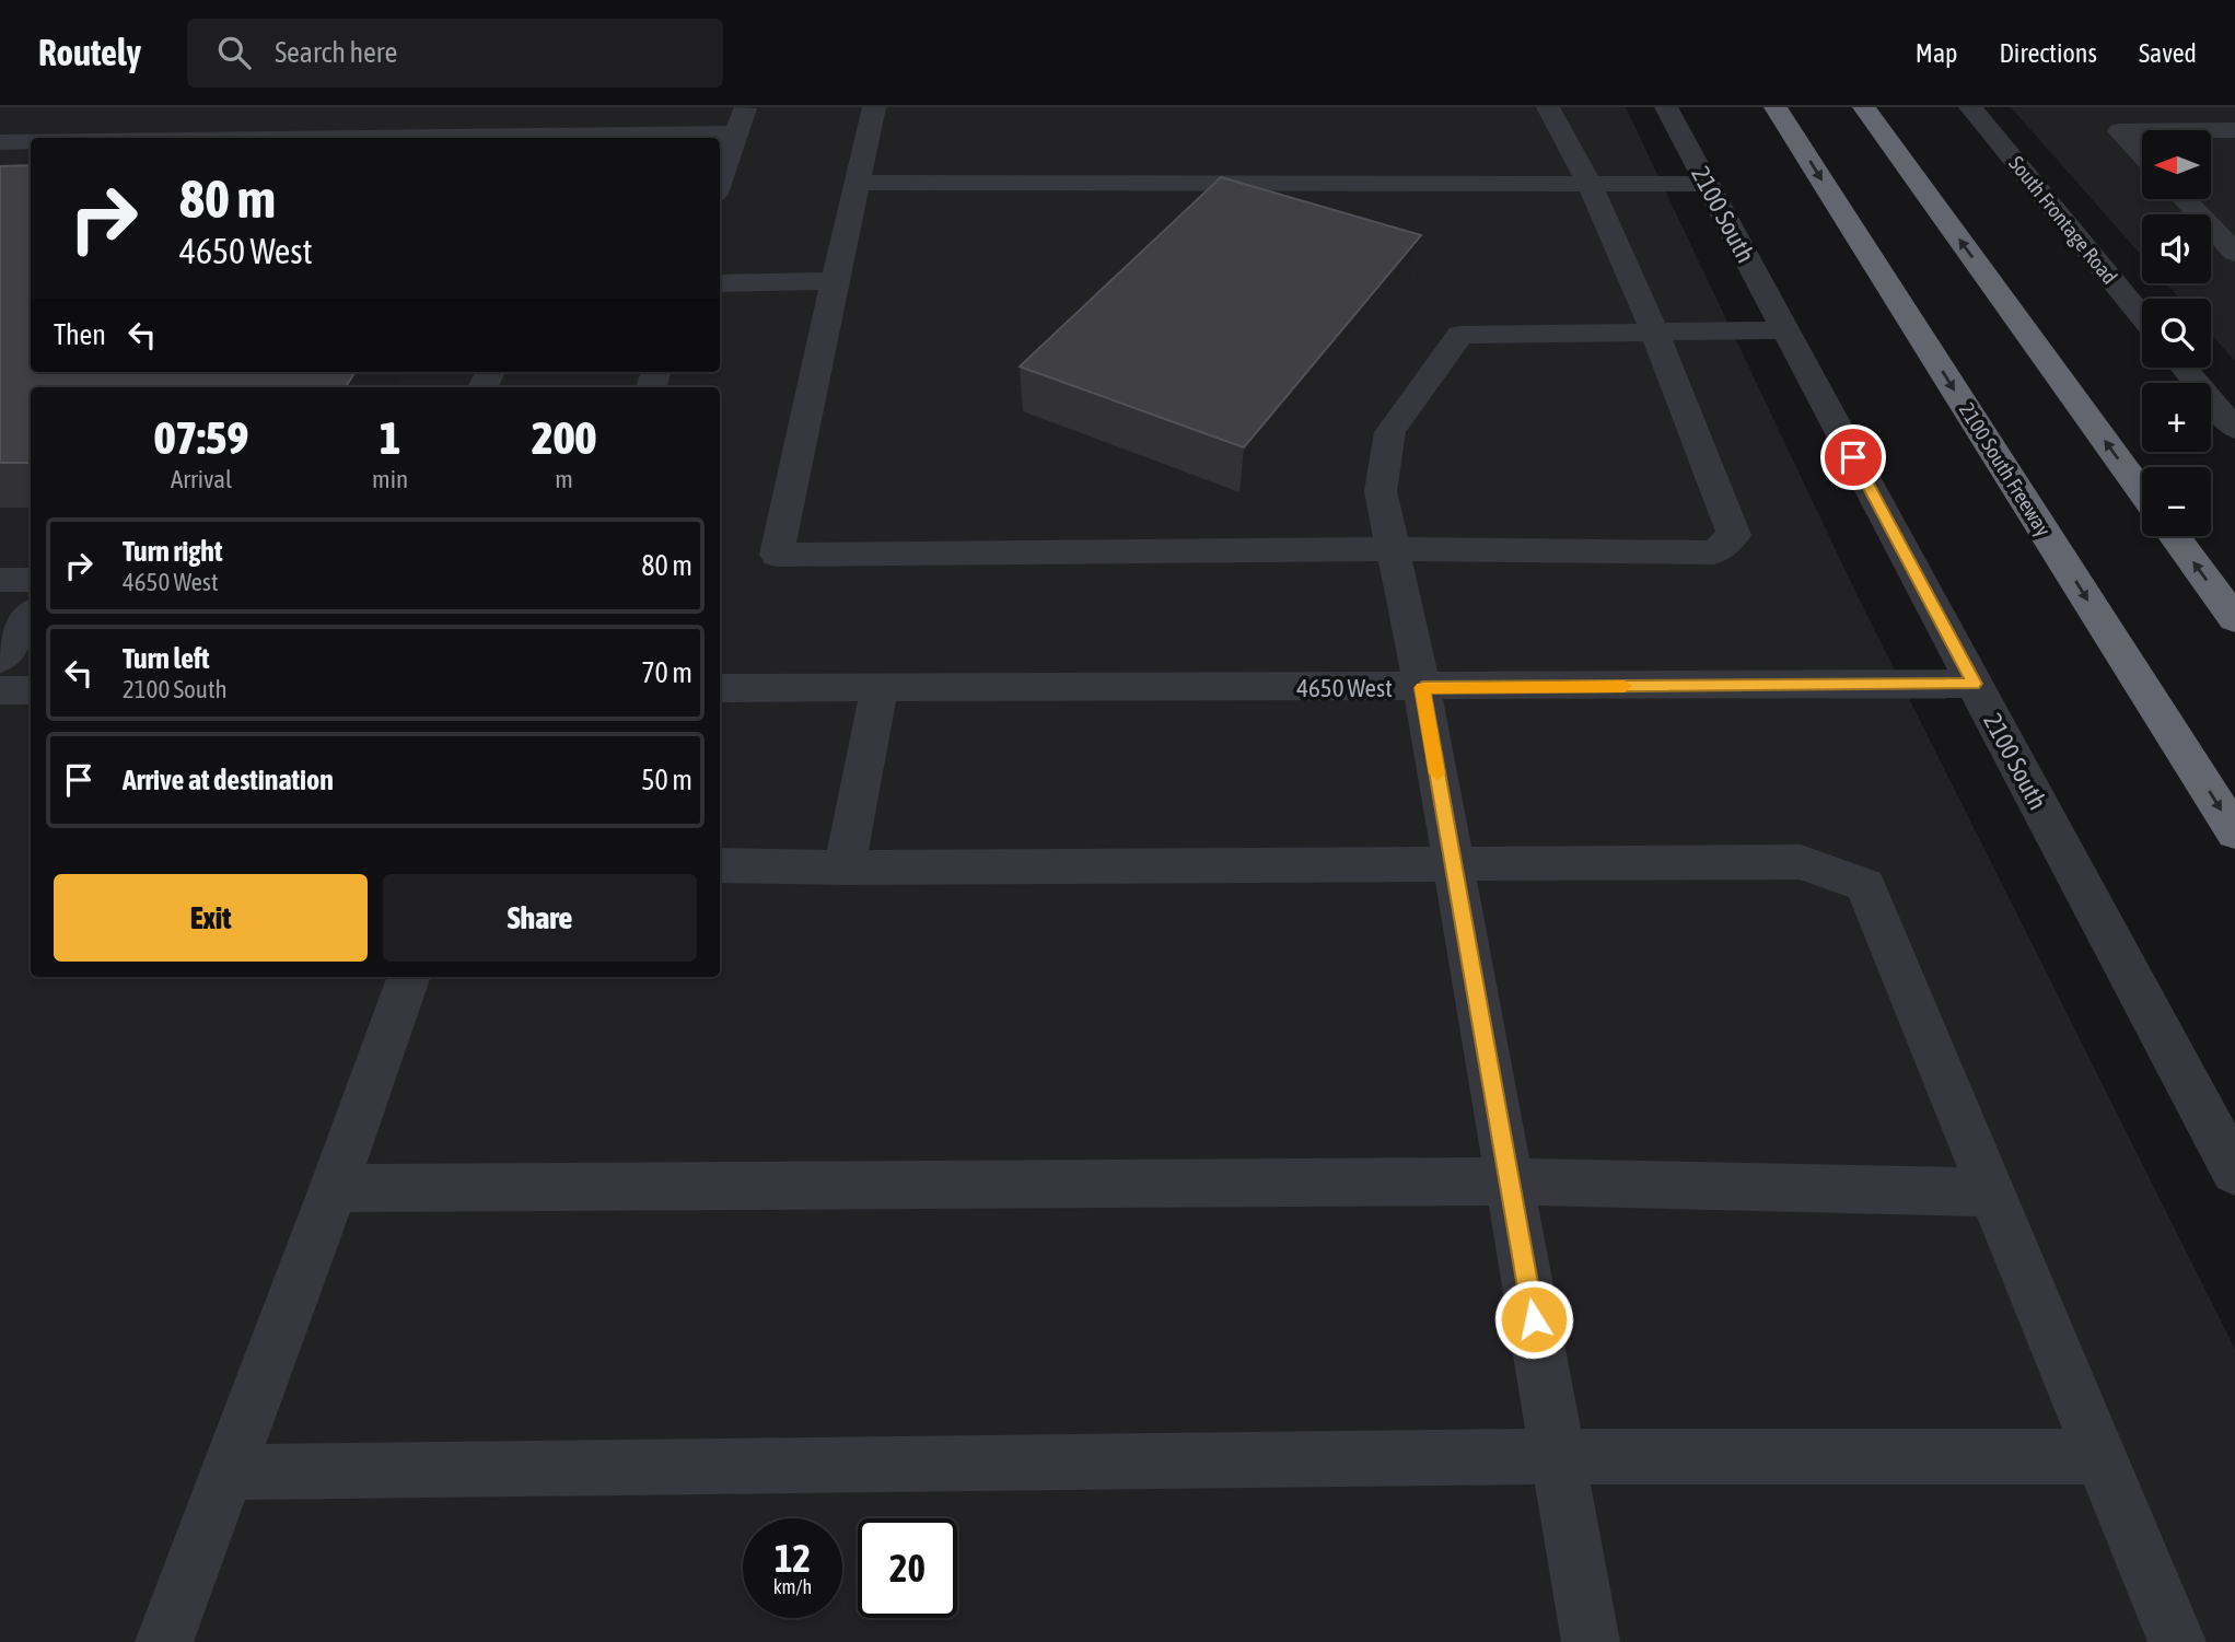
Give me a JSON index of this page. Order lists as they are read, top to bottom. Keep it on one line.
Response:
{"streets":{"highway":["2100 South Freeway"],"street":["2100 South","South Frontage Road","4650 West"]},"crossings":[["2100 South","4650 West"]],"north":"left","page":{"header":"Routely","search":"Search here","nav":["Map","Directions","Saved"],"map_buttons":["+","−"],"turn":["80 m","4650 West"],"then":"Then","eta":["07:59","Arrival","1","min","200","m"],"list":[{"name":"Turn right","note":"4650 West","value":"80 m"},{"name":"Turn left","note":"2100 South","value":"70 m"},{"name":"Arrive at destination","value":"50 m"}],"buttons":["Exit","Share"],"speed":"12 km/h","limit":"20"}}
